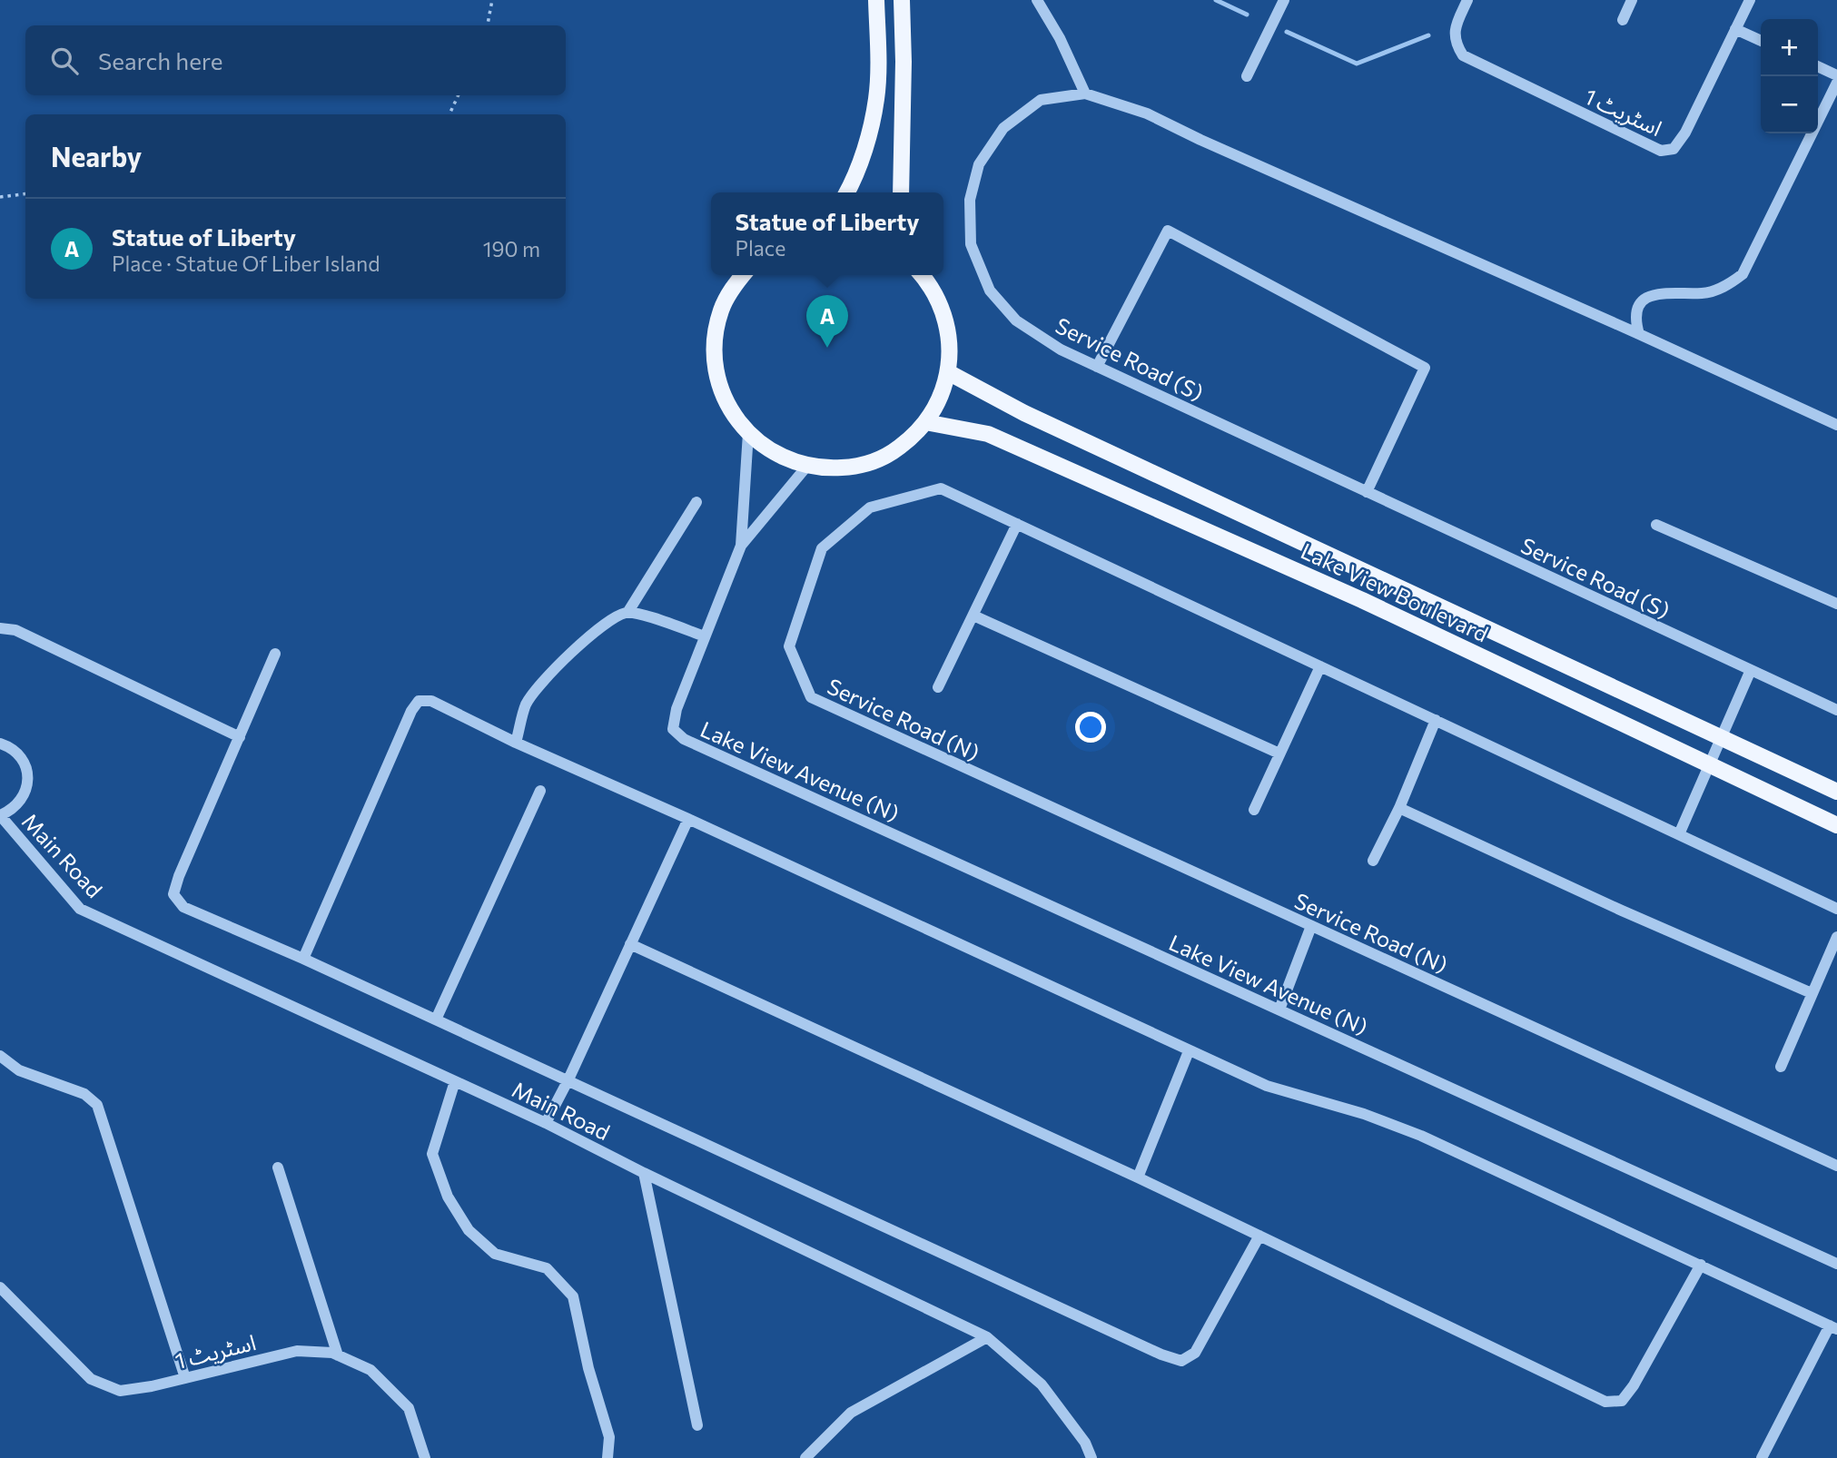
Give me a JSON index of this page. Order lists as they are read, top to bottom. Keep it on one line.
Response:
{"streets":{"main road":["Lake View Boulevard"],"street":["اسٹریٹ 1","Service Road (S)","Service Road (N)","Lake View Avenue (N)","Main Road"]},"page":{"map_buttons":["+","−"],"search":"Search here","heading":"Nearby","popup":["Statue of Liberty","Place"],"list":[{"mark":"A","name":"Statue of Liberty","note":"Place · Statue Of Liber Island","value":"190 m"}],"pins":"A"}}
